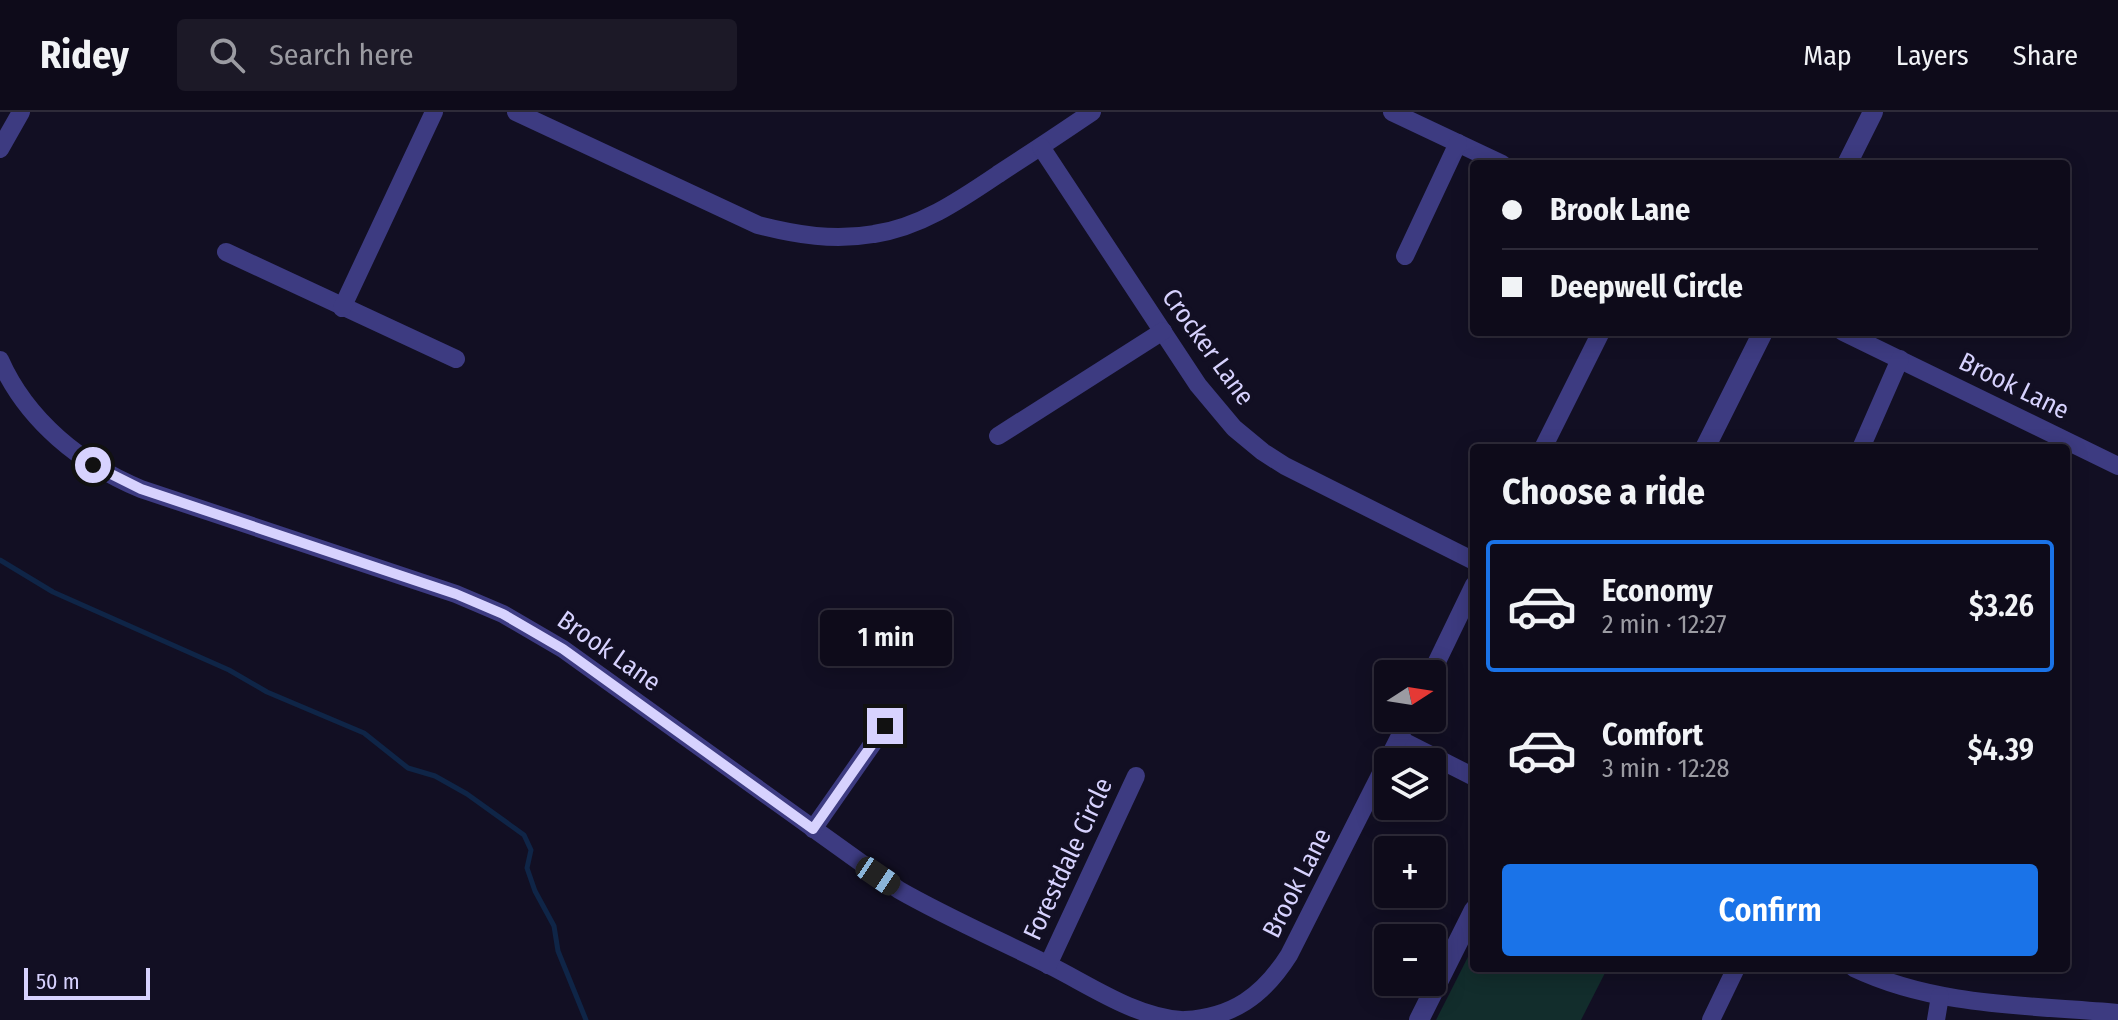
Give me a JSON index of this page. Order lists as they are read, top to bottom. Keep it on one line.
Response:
{"streets":{"street":["Crocker Lane","Brook Lane","Forestdale Circle"]},"crossings":[["Brook Lane","Forestdale Circle"]],"scale_bar":"50 m","north":"right","page":{"header":"Ridey","search":"Search here","nav":["Map","Layers","Share"],"banner":["Brook Lane","Deepwell Circle"],"heading":"Choose a ride","list":[{"name":"Economy","note":"2 min · 12:27","value":"$3.26"},{"name":"Comfort","note":"3 min · 12:28","value":"$4.39"}],"bubble":"1 min","map_buttons":["+","−"],"buttons":"Confirm","scale":"50 m"}}
